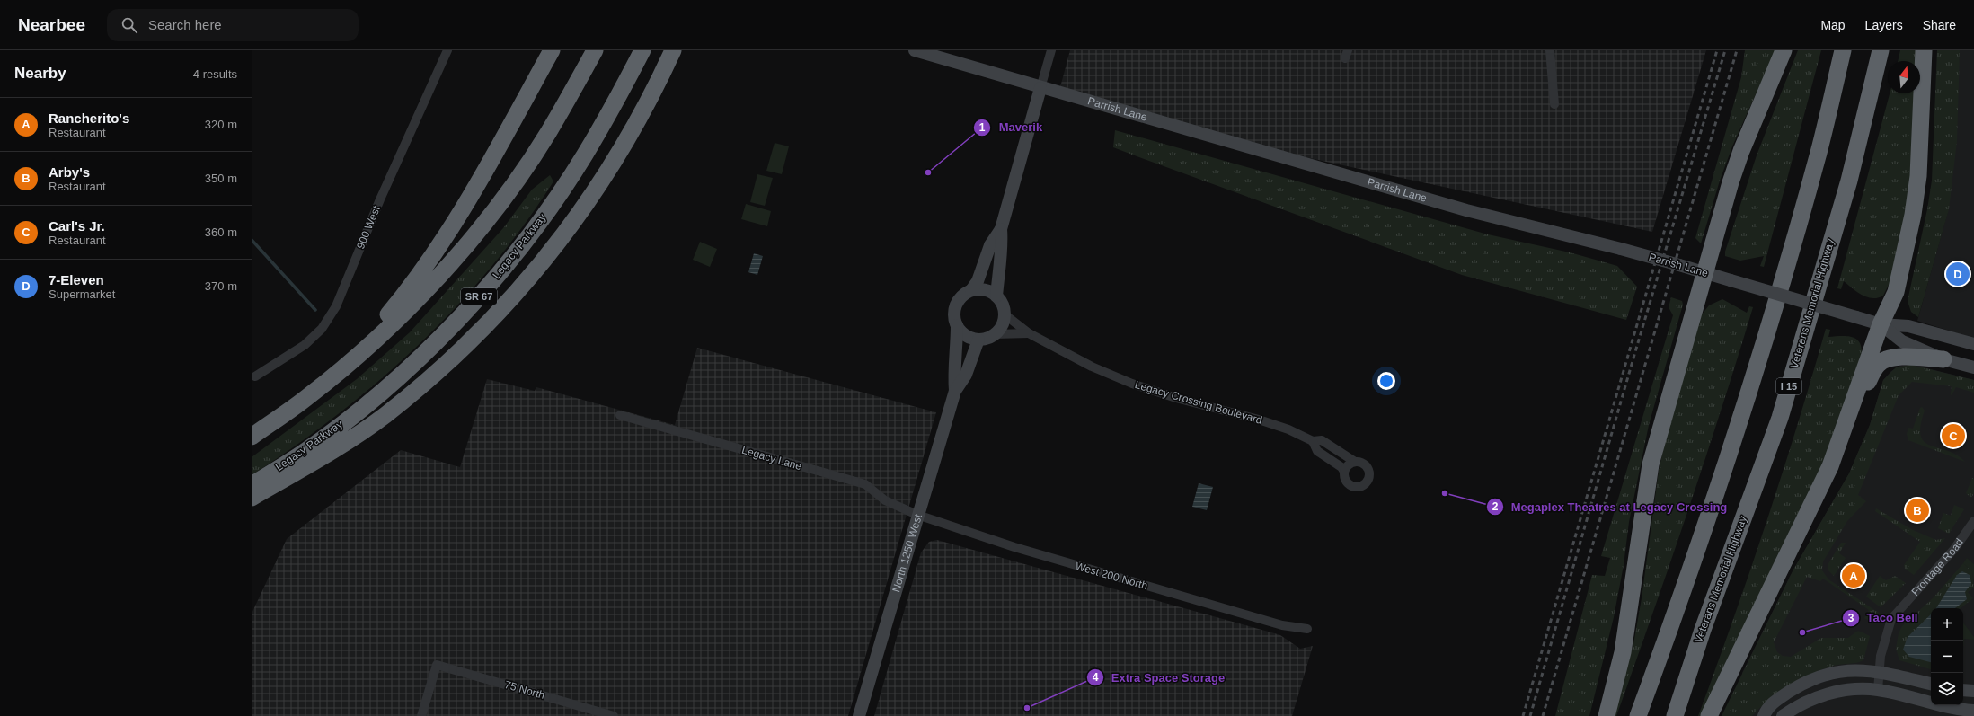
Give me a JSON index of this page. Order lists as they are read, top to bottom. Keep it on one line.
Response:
{"streets":{"highway":["Legacy Parkway","SR 67","Veterans Memorial Highway","I 15"],"street":["Parrish Lane","900 West","Legacy Crossing Boulevard","Legacy Lane","North 1250 West","Frontage Road","West 200 North","75 North"]},"crossings":[["Legacy Crossing Boulevard","North 1250 West"],["Legacy Lane","North 1250 West"],["Legacy Lane","West 200 North"],["North 1250 West","West 200 North"]],"places":["Maverik","Megaplex Theatres at Legacy Crossing","Taco Bell","Extra Space Storage"],"north":"top","page":{"header":"Nearbee","search":"Search here","nav":["Map","Layers","Share"],"heading":["Nearby","4 results"],"list":[{"mark":"A","name":"Rancherito's","note":"Restaurant","value":"320 m"},{"mark":"B","name":"Arby's","note":"Restaurant","value":"350 m"},{"mark":"C","name":"Carl's Jr.","note":"Restaurant","value":"360 m"},{"mark":"D","name":"7-Eleven","note":"Supermarket","value":"370 m"}],"pins":["D","C","B","A"],"map_buttons":["+","−"]}}
